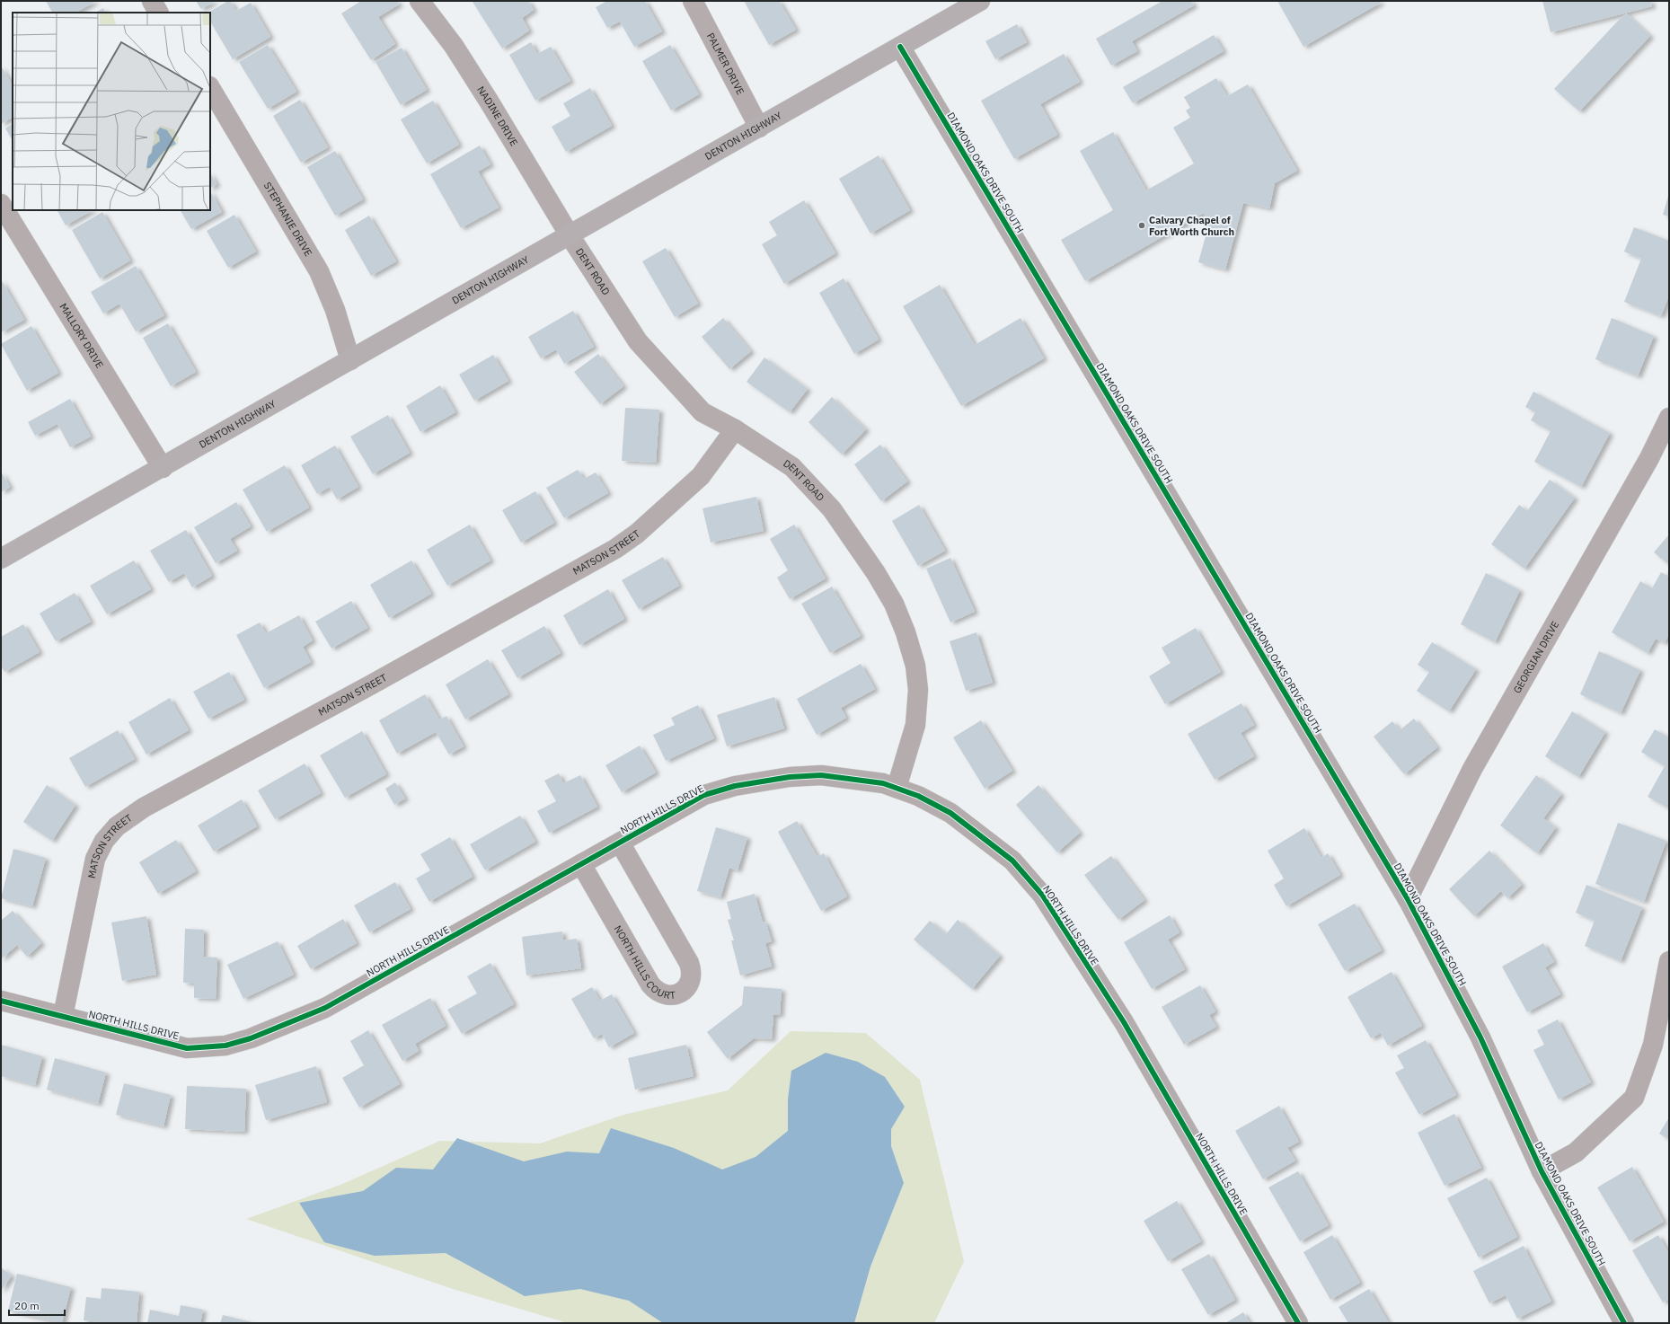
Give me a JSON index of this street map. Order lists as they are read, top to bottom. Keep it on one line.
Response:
{"streets":{"main road":["DENTON HIGHWAY"],"street":["PALMER DRIVE","NADINE DRIVE","DIAMOND OAKS DRIVE SOUTH","STEPHANIE DRIVE","DENT ROAD","MALLORY DRIVE","MATSON STREET","GEORGIAN DRIVE","NORTH HILLS DRIVE","NORTH HILLS COURT"]},"crossings":[["PALMER DRIVE","DENTON HIGHWAY"],["NADINE DRIVE","DENTON HIGHWAY"],["NADINE DRIVE","DENT ROAD"],["DENTON HIGHWAY","DIAMOND OAKS DRIVE SOUTH"],["DENTON HIGHWAY","STEPHANIE DRIVE"],["DENTON HIGHWAY","DENT ROAD"],["DENTON HIGHWAY","MALLORY DRIVE"],["DIAMOND OAKS DRIVE SOUTH","GEORGIAN DRIVE"],["DENT ROAD","MATSON STREET"],["DENT ROAD","NORTH HILLS DRIVE"],["MATSON STREET","NORTH HILLS DRIVE"],["NORTH HILLS DRIVE","NORTH HILLS COURT"]],"places":["Calvary Chapel of Fort Worth Church"],"scale_bar":"20 m"}
